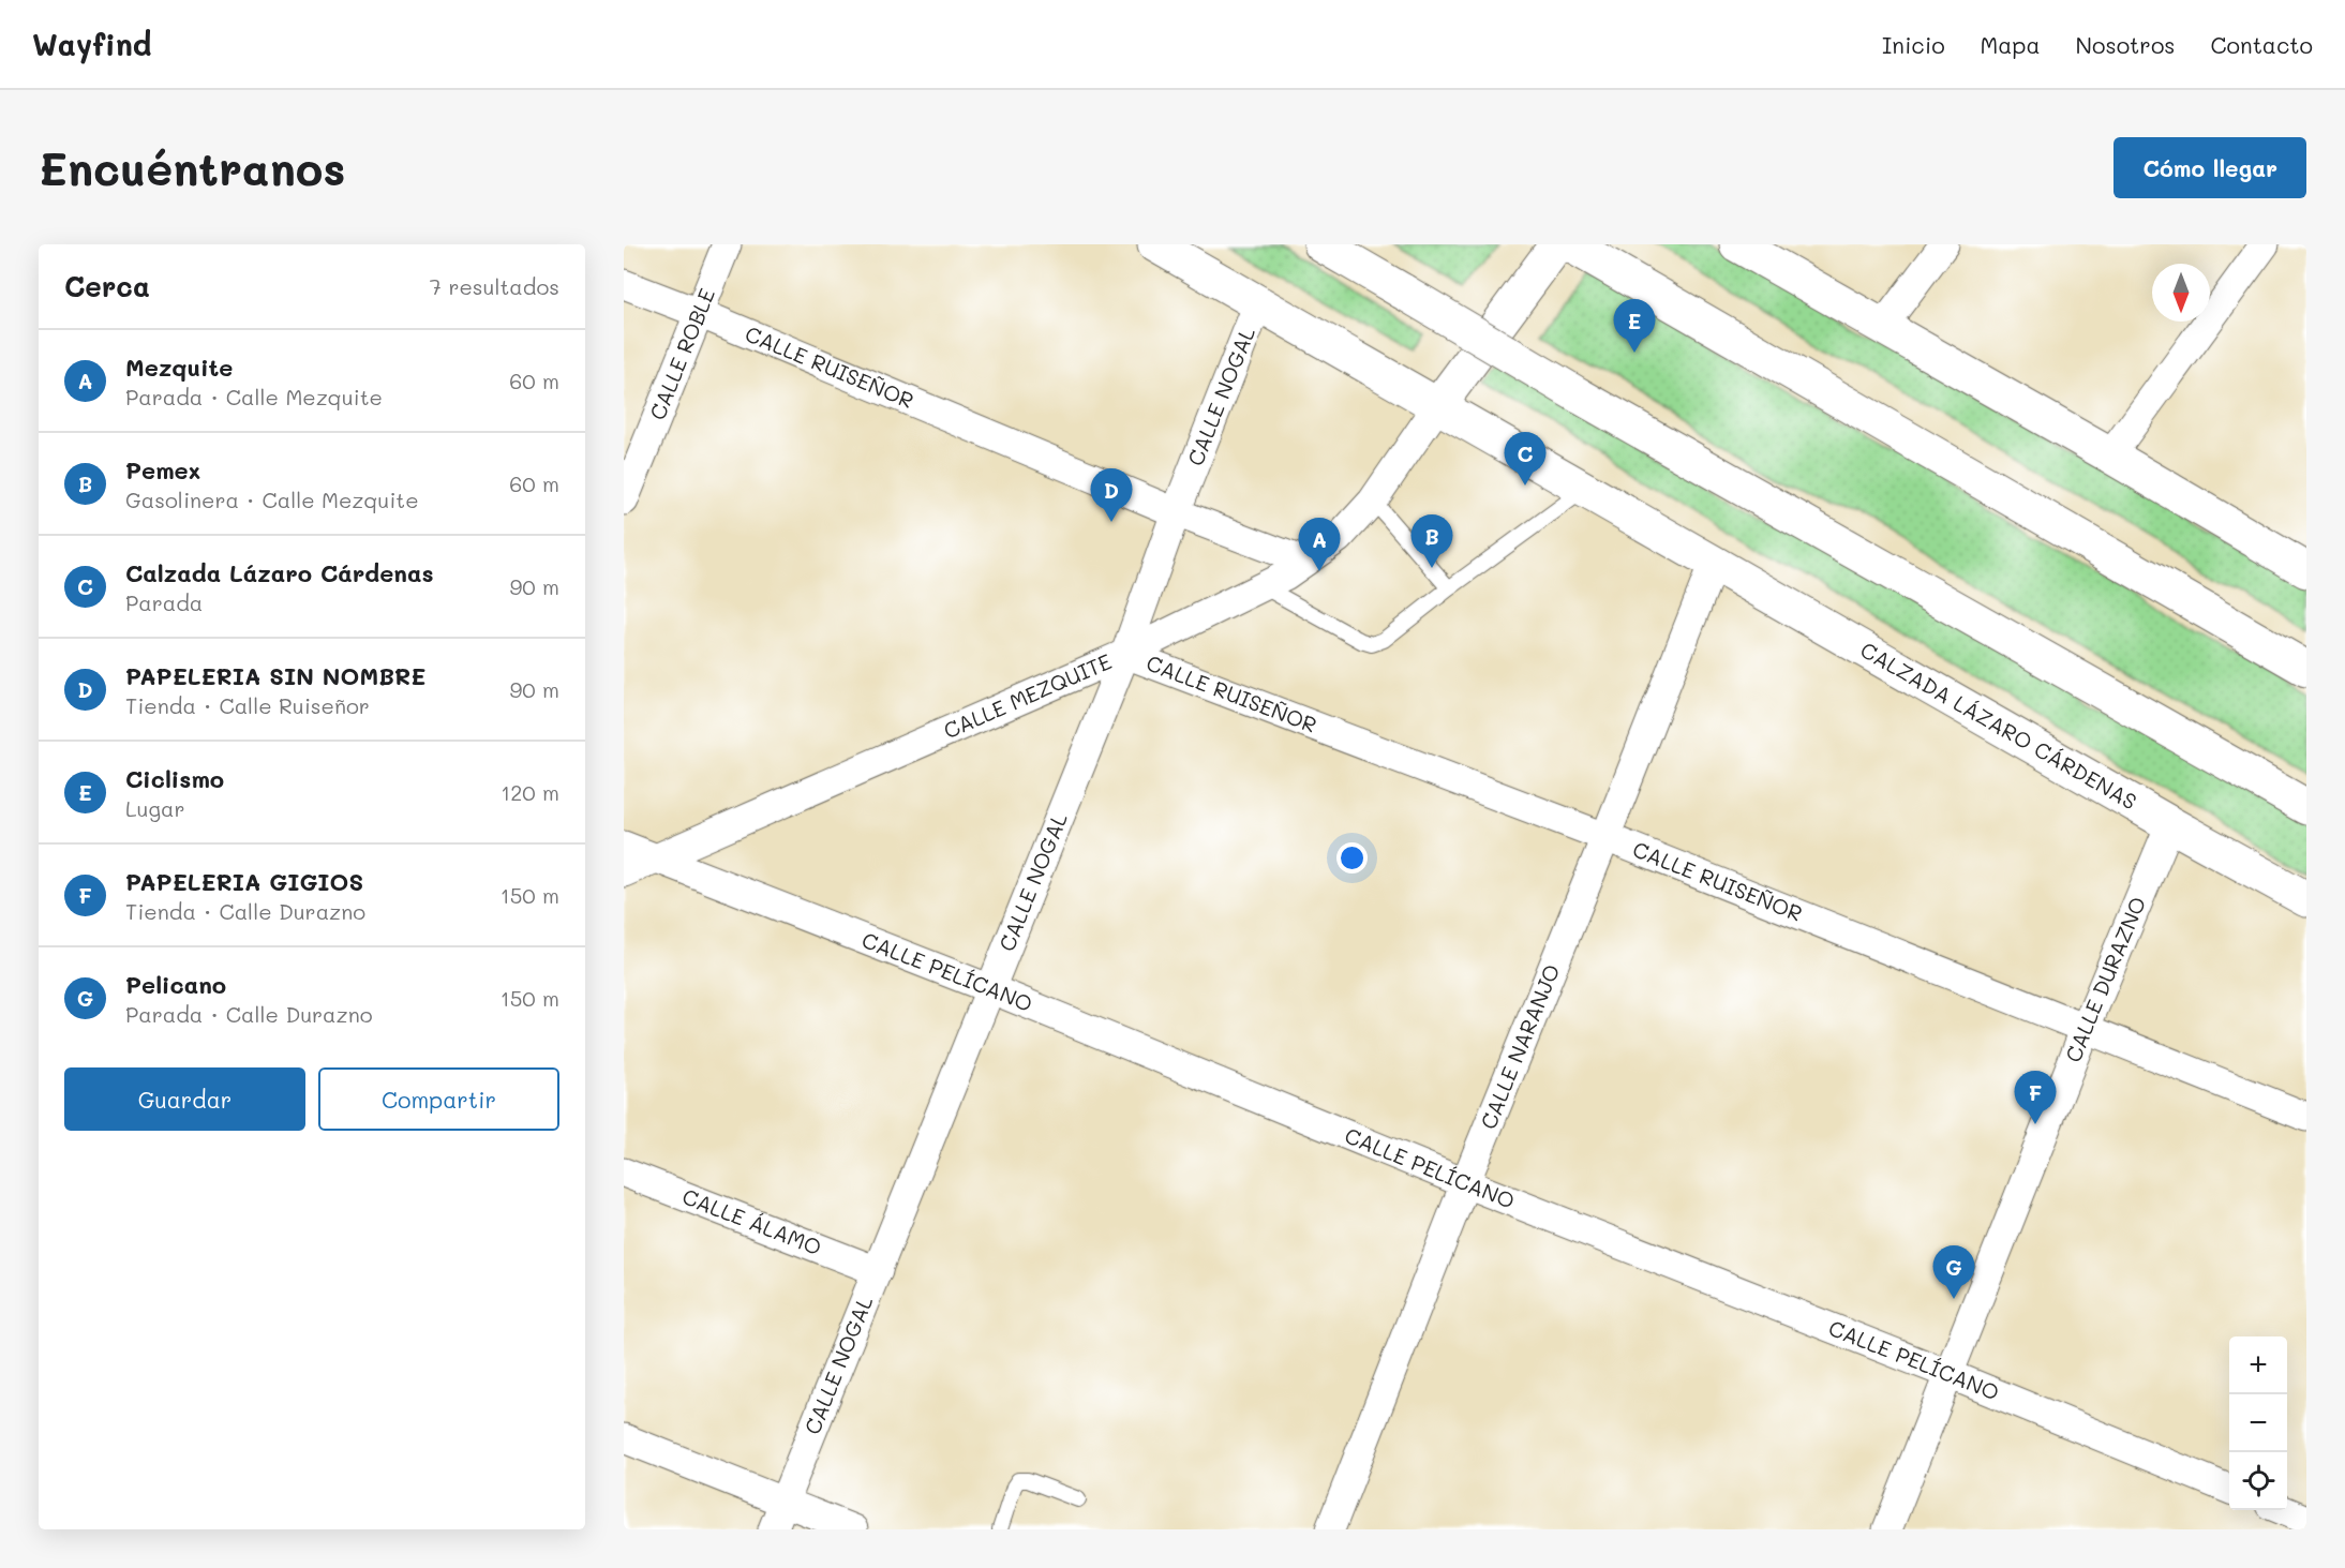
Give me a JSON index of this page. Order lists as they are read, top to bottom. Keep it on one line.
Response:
{"streets":{"main road":["CALZADA LÁZARO CÁRDENAS"],"street":["CALLE ROBLE","CALLE RUISEÑOR","CALLE NOGAL","CALLE MEZQUITE","CALLE PELÍCANO","CALLE DURAZNO","CALLE NARANJO","CALLE ÁLAMO"]},"crossings":[["CALLE ROBLE","CALLE RUISEÑOR"],["CALLE RUISEÑOR","CALLE NOGAL"],["CALLE RUISEÑOR","CALLE MEZQUITE"],["CALLE RUISEÑOR","CALLE DURAZNO"],["CALLE RUISEÑOR","CALLE NARANJO"],["CALLE NOGAL","CALLE MEZQUITE"],["CALLE NOGAL","CALZADA LÁZARO CÁRDENAS"],["CALLE NOGAL","CALLE PELÍCANO"],["CALLE NOGAL","CALLE ÁLAMO"],["CALLE MEZQUITE","CALZADA LÁZARO CÁRDENAS"],["CALLE MEZQUITE","CALLE PELÍCANO"],["CALZADA LÁZARO CÁRDENAS","CALLE DURAZNO"],["CALZADA LÁZARO CÁRDENAS","CALLE NARANJO"],["CALLE PELÍCANO","CALLE DURAZNO"],["CALLE PELÍCANO","CALLE NARANJO"]],"north":"bottom","page":{"header":"Wayfind","nav":["Inicio","Mapa","Nosotros","Contacto"],"buttons":["Cómo llegar",["Guardar","Compartir"]],"title":"Encuéntranos","heading":["Cerca","7 resultados"],"pins":["E","C","D","B","A","F","G"],"list":[{"mark":"A","name":"Mezquite","note":"Parada · Calle Mezquite","value":"60 m"},{"mark":"B","name":"Pemex","note":"Gasolinera · Calle Mezquite","value":"60 m"},{"mark":"C","name":"Calzada Lázaro Cárdenas","note":"Parada","value":"90 m"},{"mark":"D","name":"PAPELERIA SIN NOMBRE","note":"Tienda · Calle Ruiseñor","value":"90 m"},{"mark":"E","name":"Ciclismo","note":"Lugar","value":"120 m"},{"mark":"F","name":"PAPELERIA GIGIOS","note":"Tienda · Calle Durazno","value":"150 m"},{"mark":"G","name":"Pelicano","note":"Parada · Calle Durazno","value":"150 m"}],"map_buttons":["+","−"]}}
